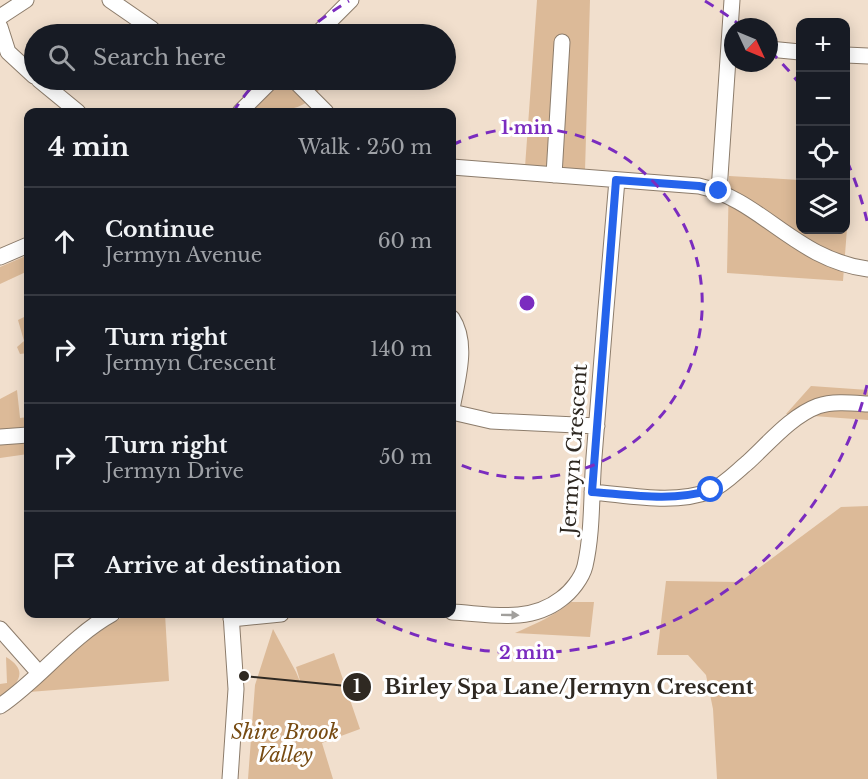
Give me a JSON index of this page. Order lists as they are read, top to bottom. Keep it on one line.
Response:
{"streets":{"street":["Jermyn Crescent"]},"parks":["Shire Brook Valley"],"places":["Birley Spa Lane/Jermyn Crescent"],"north":"bottom right","page":{"map_buttons":["+","−"],"search":"Search here","heading":["4 min","Walk · 250 m"],"list":[["Continue","Jermyn Avenue","60 m"],["Turn right","Jermyn Crescent","140 m"],["Turn right","Jermyn Drive","50 m"],"Arrive at destination"]},"rings":["1 min","2 min"]}
